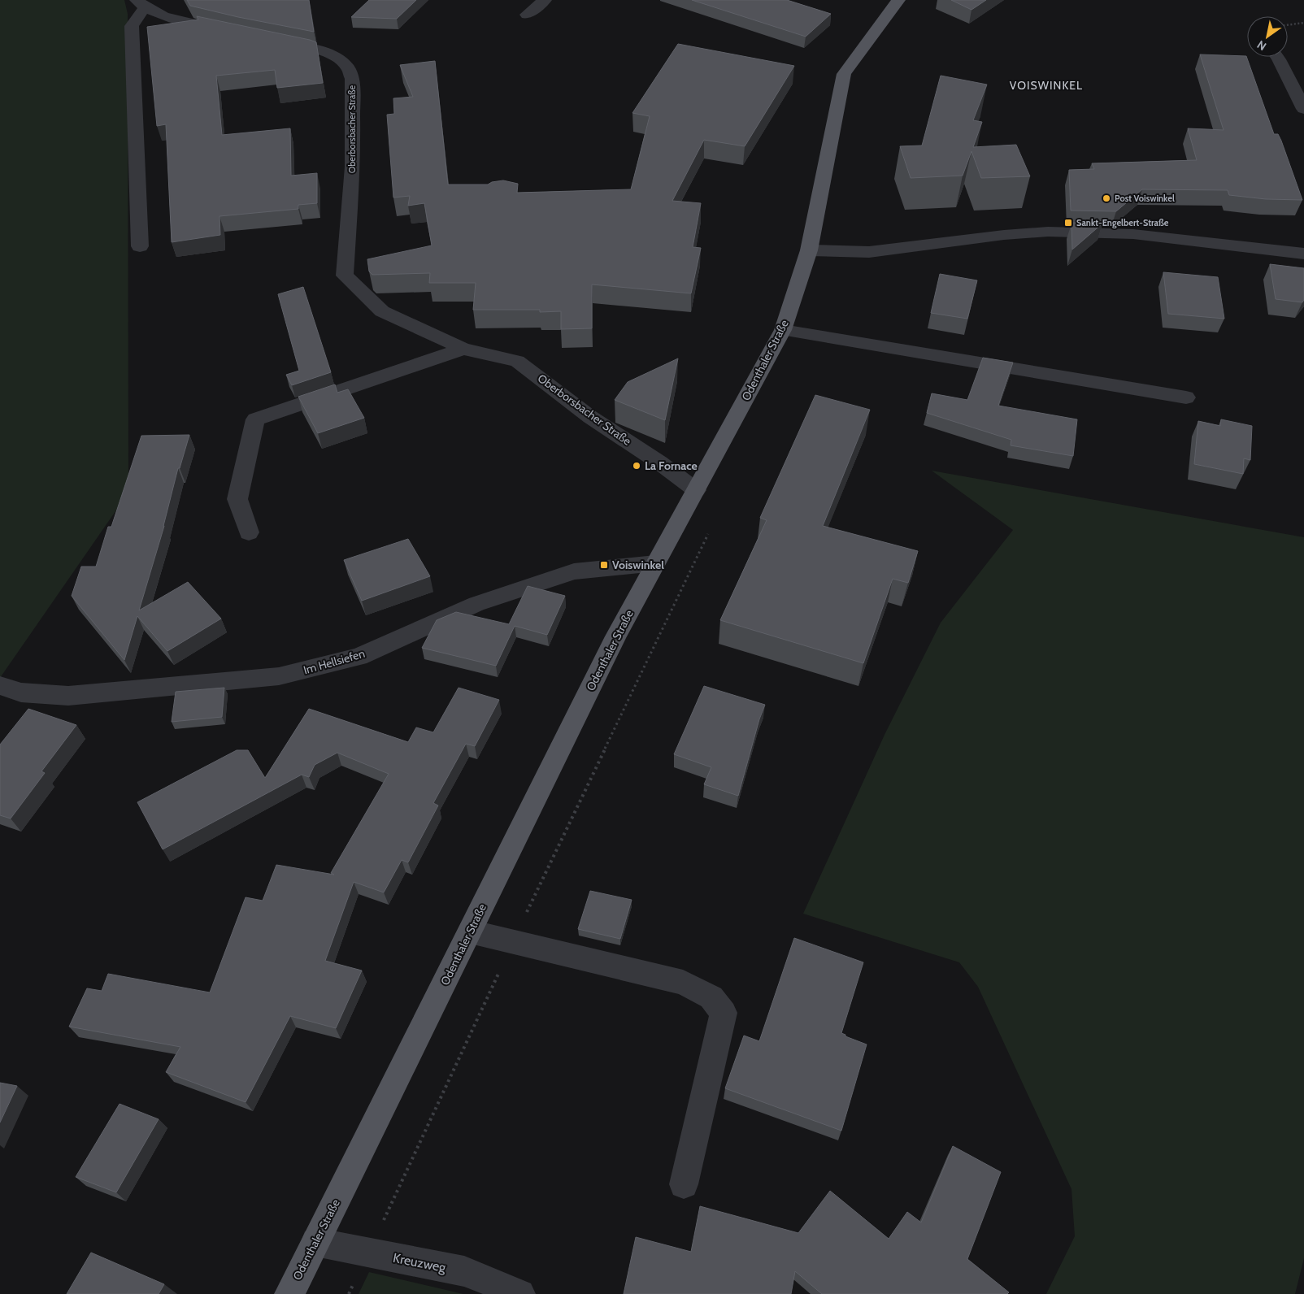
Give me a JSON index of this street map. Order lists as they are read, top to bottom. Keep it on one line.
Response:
{"streets":{"main road":["Odenthaler Straße"],"street":["Oberborsbacher Straße","Im Hellsiefen","Kreuzweg"]},"crossings":[["Oberborsbacher Straße","Odenthaler Straße"],["Odenthaler Straße","Im Hellsiefen"],["Odenthaler Straße","Kreuzweg"]],"districts":["VOISWINKEL"],"places":{"other":["Post Voiswinkel","La Fornace"],"transit":["Sankt-Engelbert-Straße","Voiswinkel"]},"north":"bottom left"}
